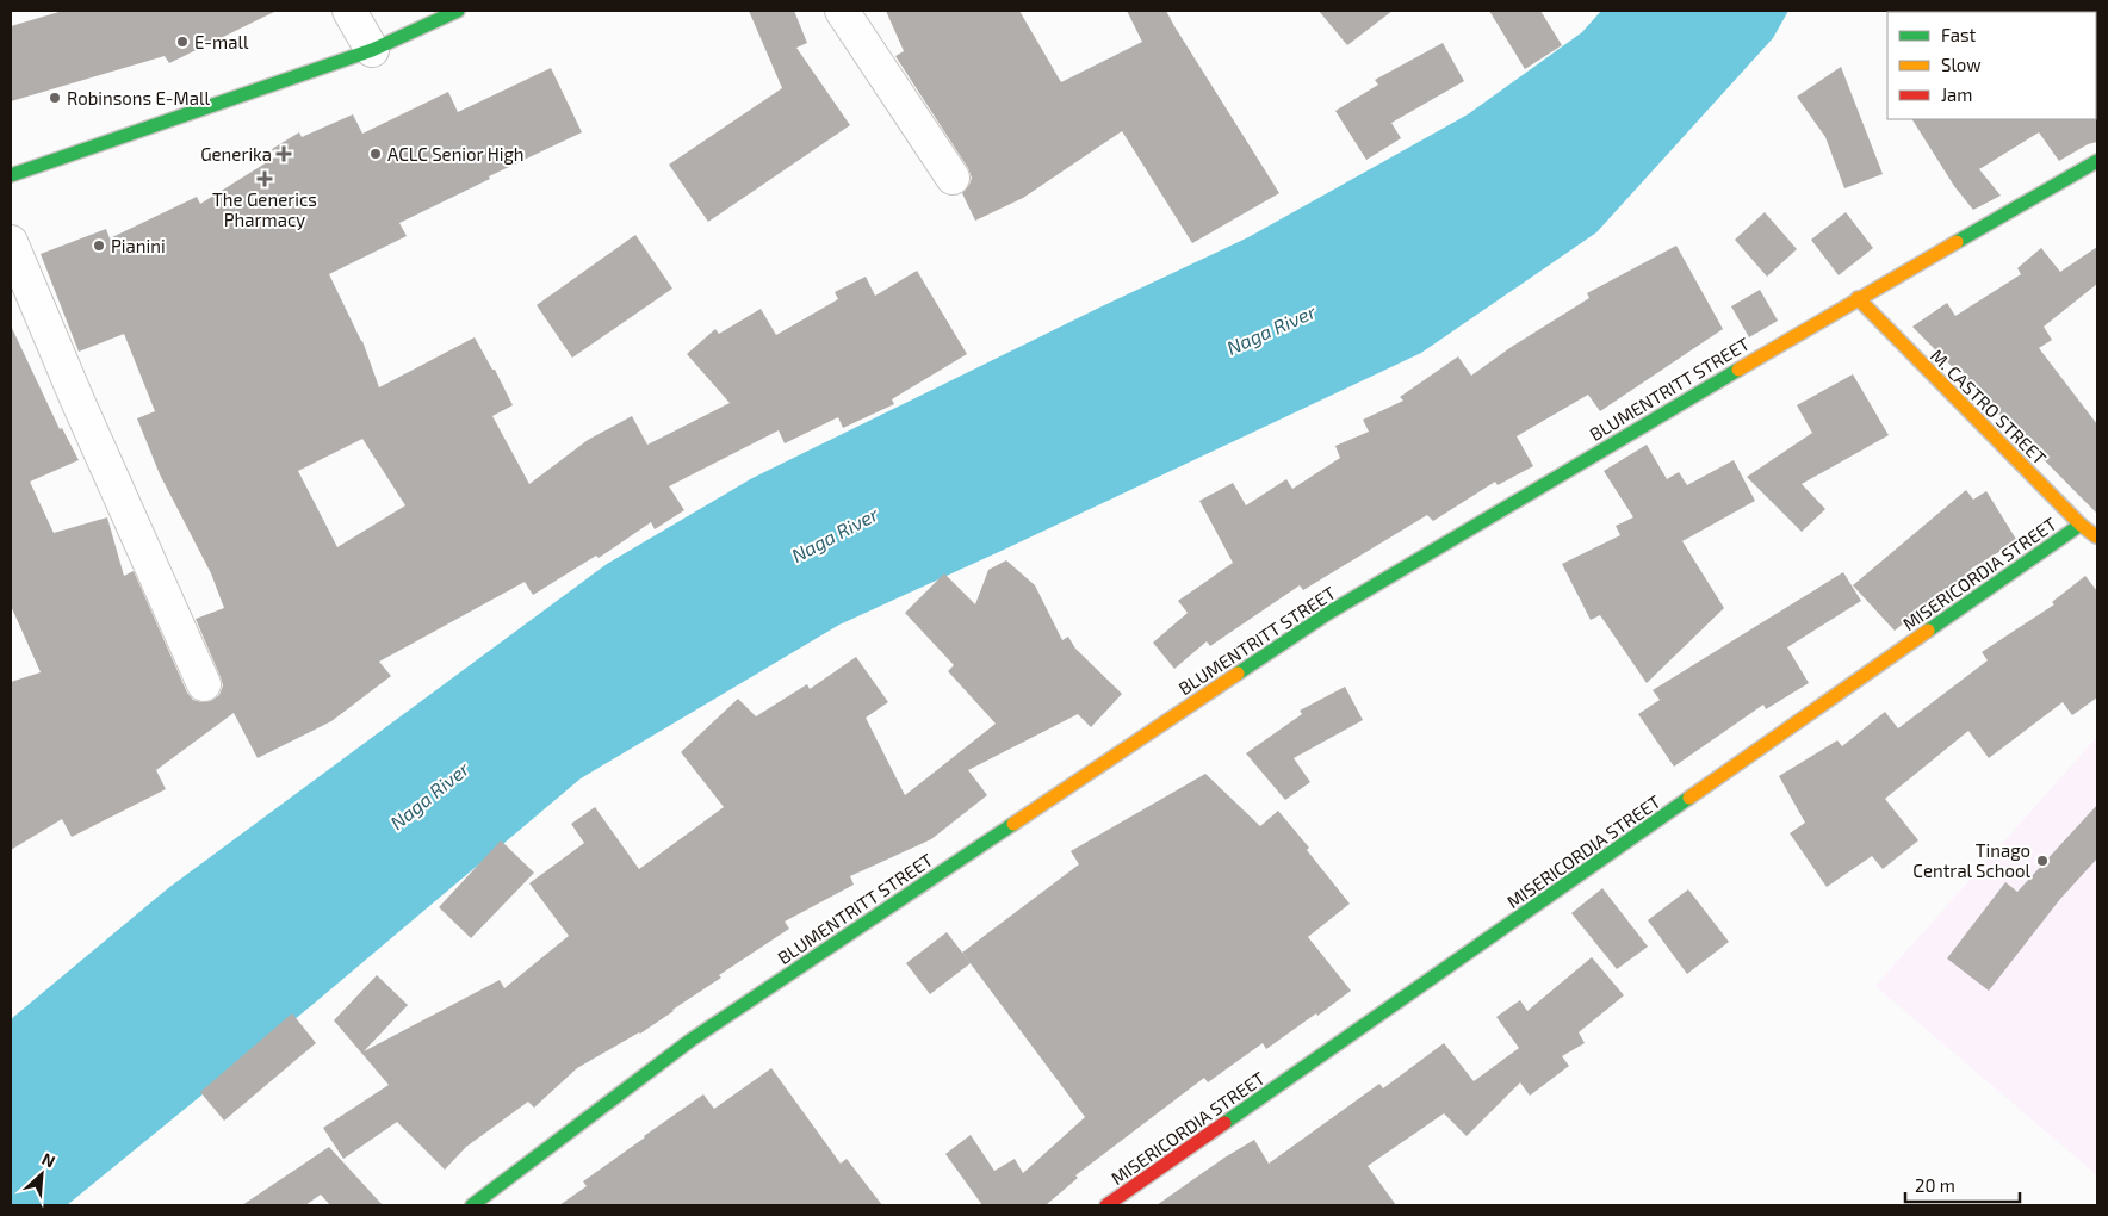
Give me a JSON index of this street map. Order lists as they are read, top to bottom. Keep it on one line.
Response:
{"streets":{"main road":["BLUMENTRITT STREET","M. CASTRO STREET","MISERICORDIA STREET"]},"crossings":[["BLUMENTRITT STREET","M. CASTRO STREET"],["M. CASTRO STREET","MISERICORDIA STREET"]],"water":["Naga River"],"places":{"other":["E-mall","Robinsons E-Mall","ACLC Senior High","Pianini","Tinago Central School"],"health":["Generika","The Generics Pharmacy"]},"legend":["Fast","Slow","Jam"],"scale_bar":"20 m","north":"top right"}
